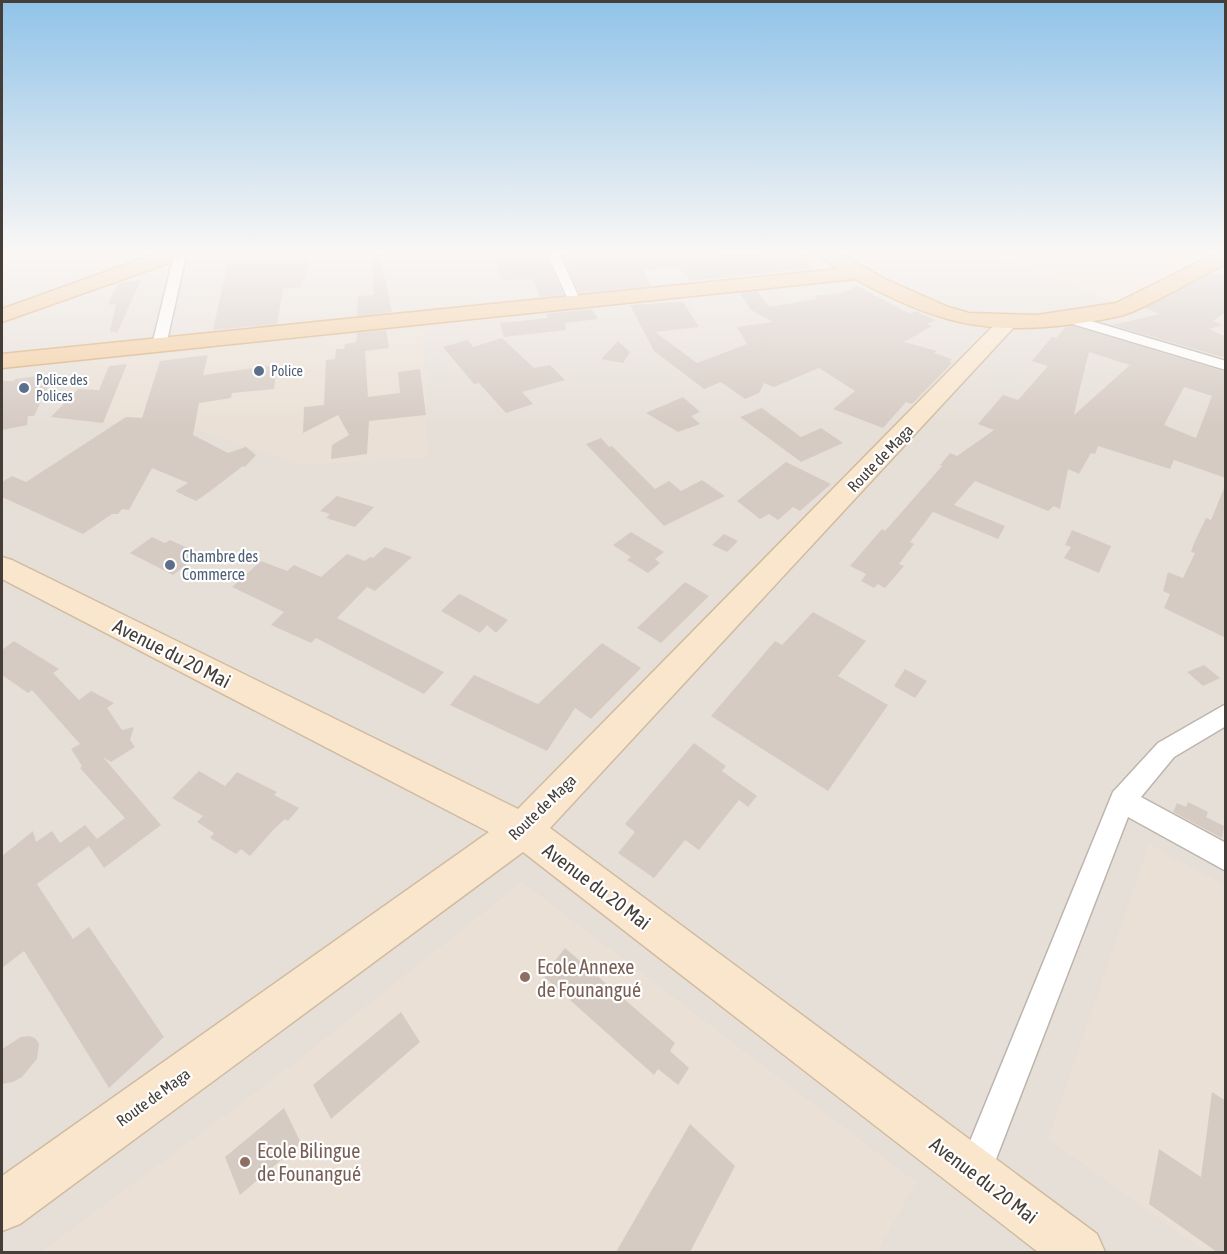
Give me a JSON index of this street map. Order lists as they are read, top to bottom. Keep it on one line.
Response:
{"streets":{"main road":["Route de Maga","Avenue du 20 Mai"]},"crossings":[["Route de Maga","Avenue du 20 Mai"]],"places":["Police","Police des Polices","Chambre des Commerce","Ecole Annexe de Founangué","Ecole Bilingue de Founangué"]}
